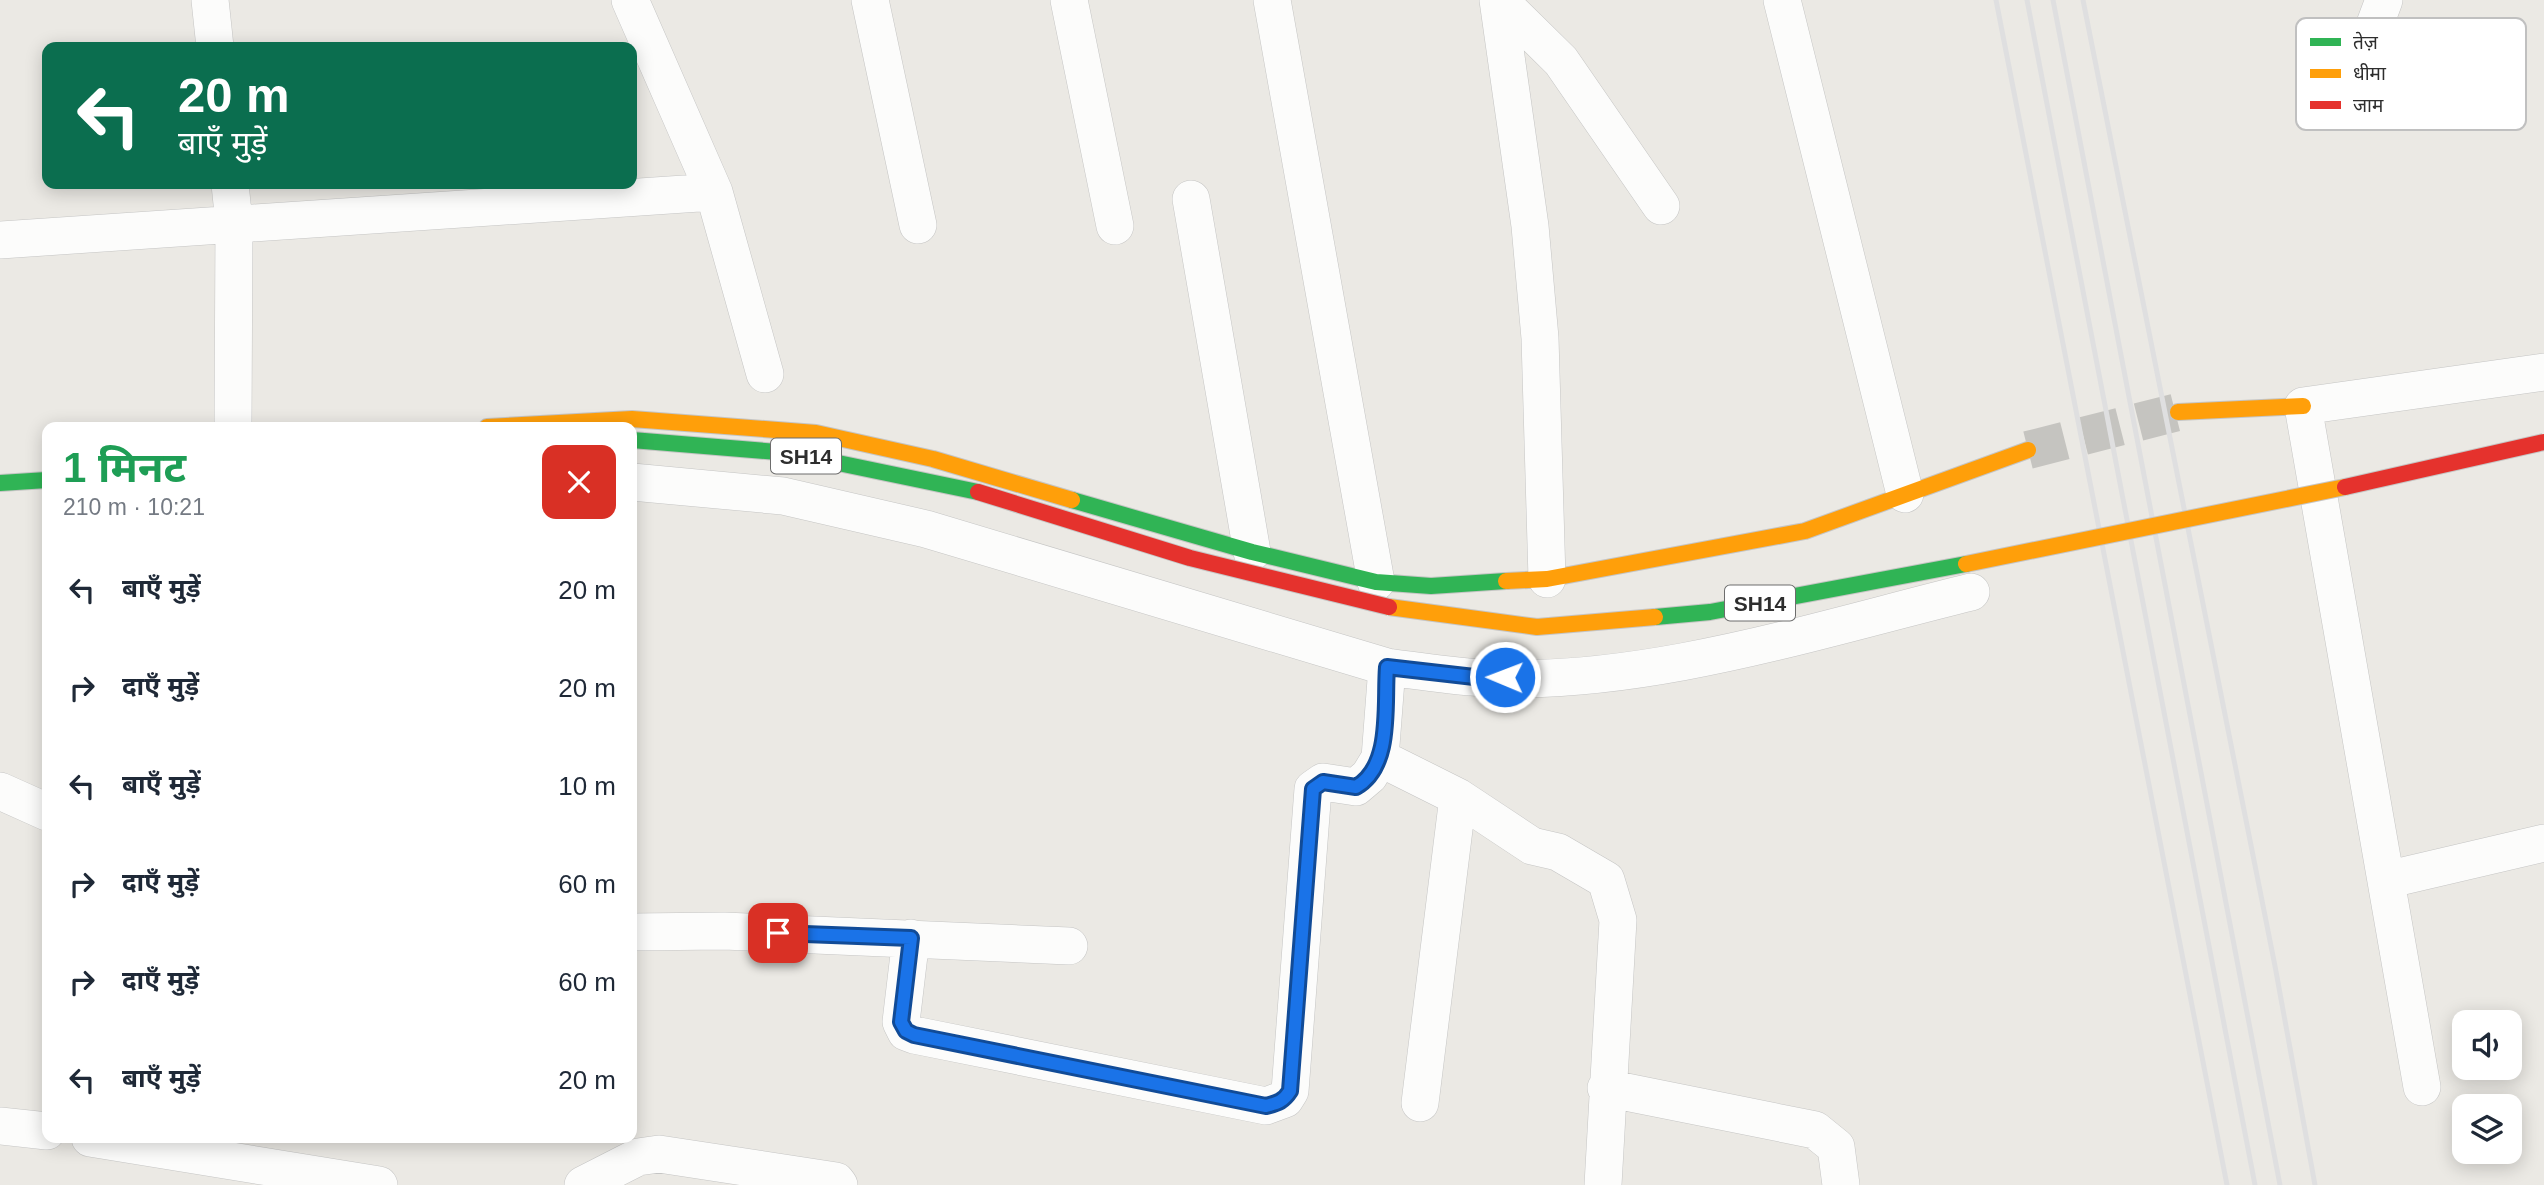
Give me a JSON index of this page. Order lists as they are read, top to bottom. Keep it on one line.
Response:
{"streets":{"main road":["SH14"]},"legend":["तेज़","धीमा","जाम"],"page":{"turn":["20 m","बाएँ मुड़ें"],"heading":["1 मिनट","210 m · 10:21"],"list":[{"name":"बाएँ मुड़ें","value":"20 m"},{"name":"दाएँ मुड़ें","value":"20 m"},{"name":"बाएँ मुड़ें","value":"10 m"},{"name":"दाएँ मुड़ें","value":"60 m"},{"name":"दाएँ मुड़ें","value":"60 m"},{"name":"बाएँ मुड़ें","value":"20 m"}]}}
